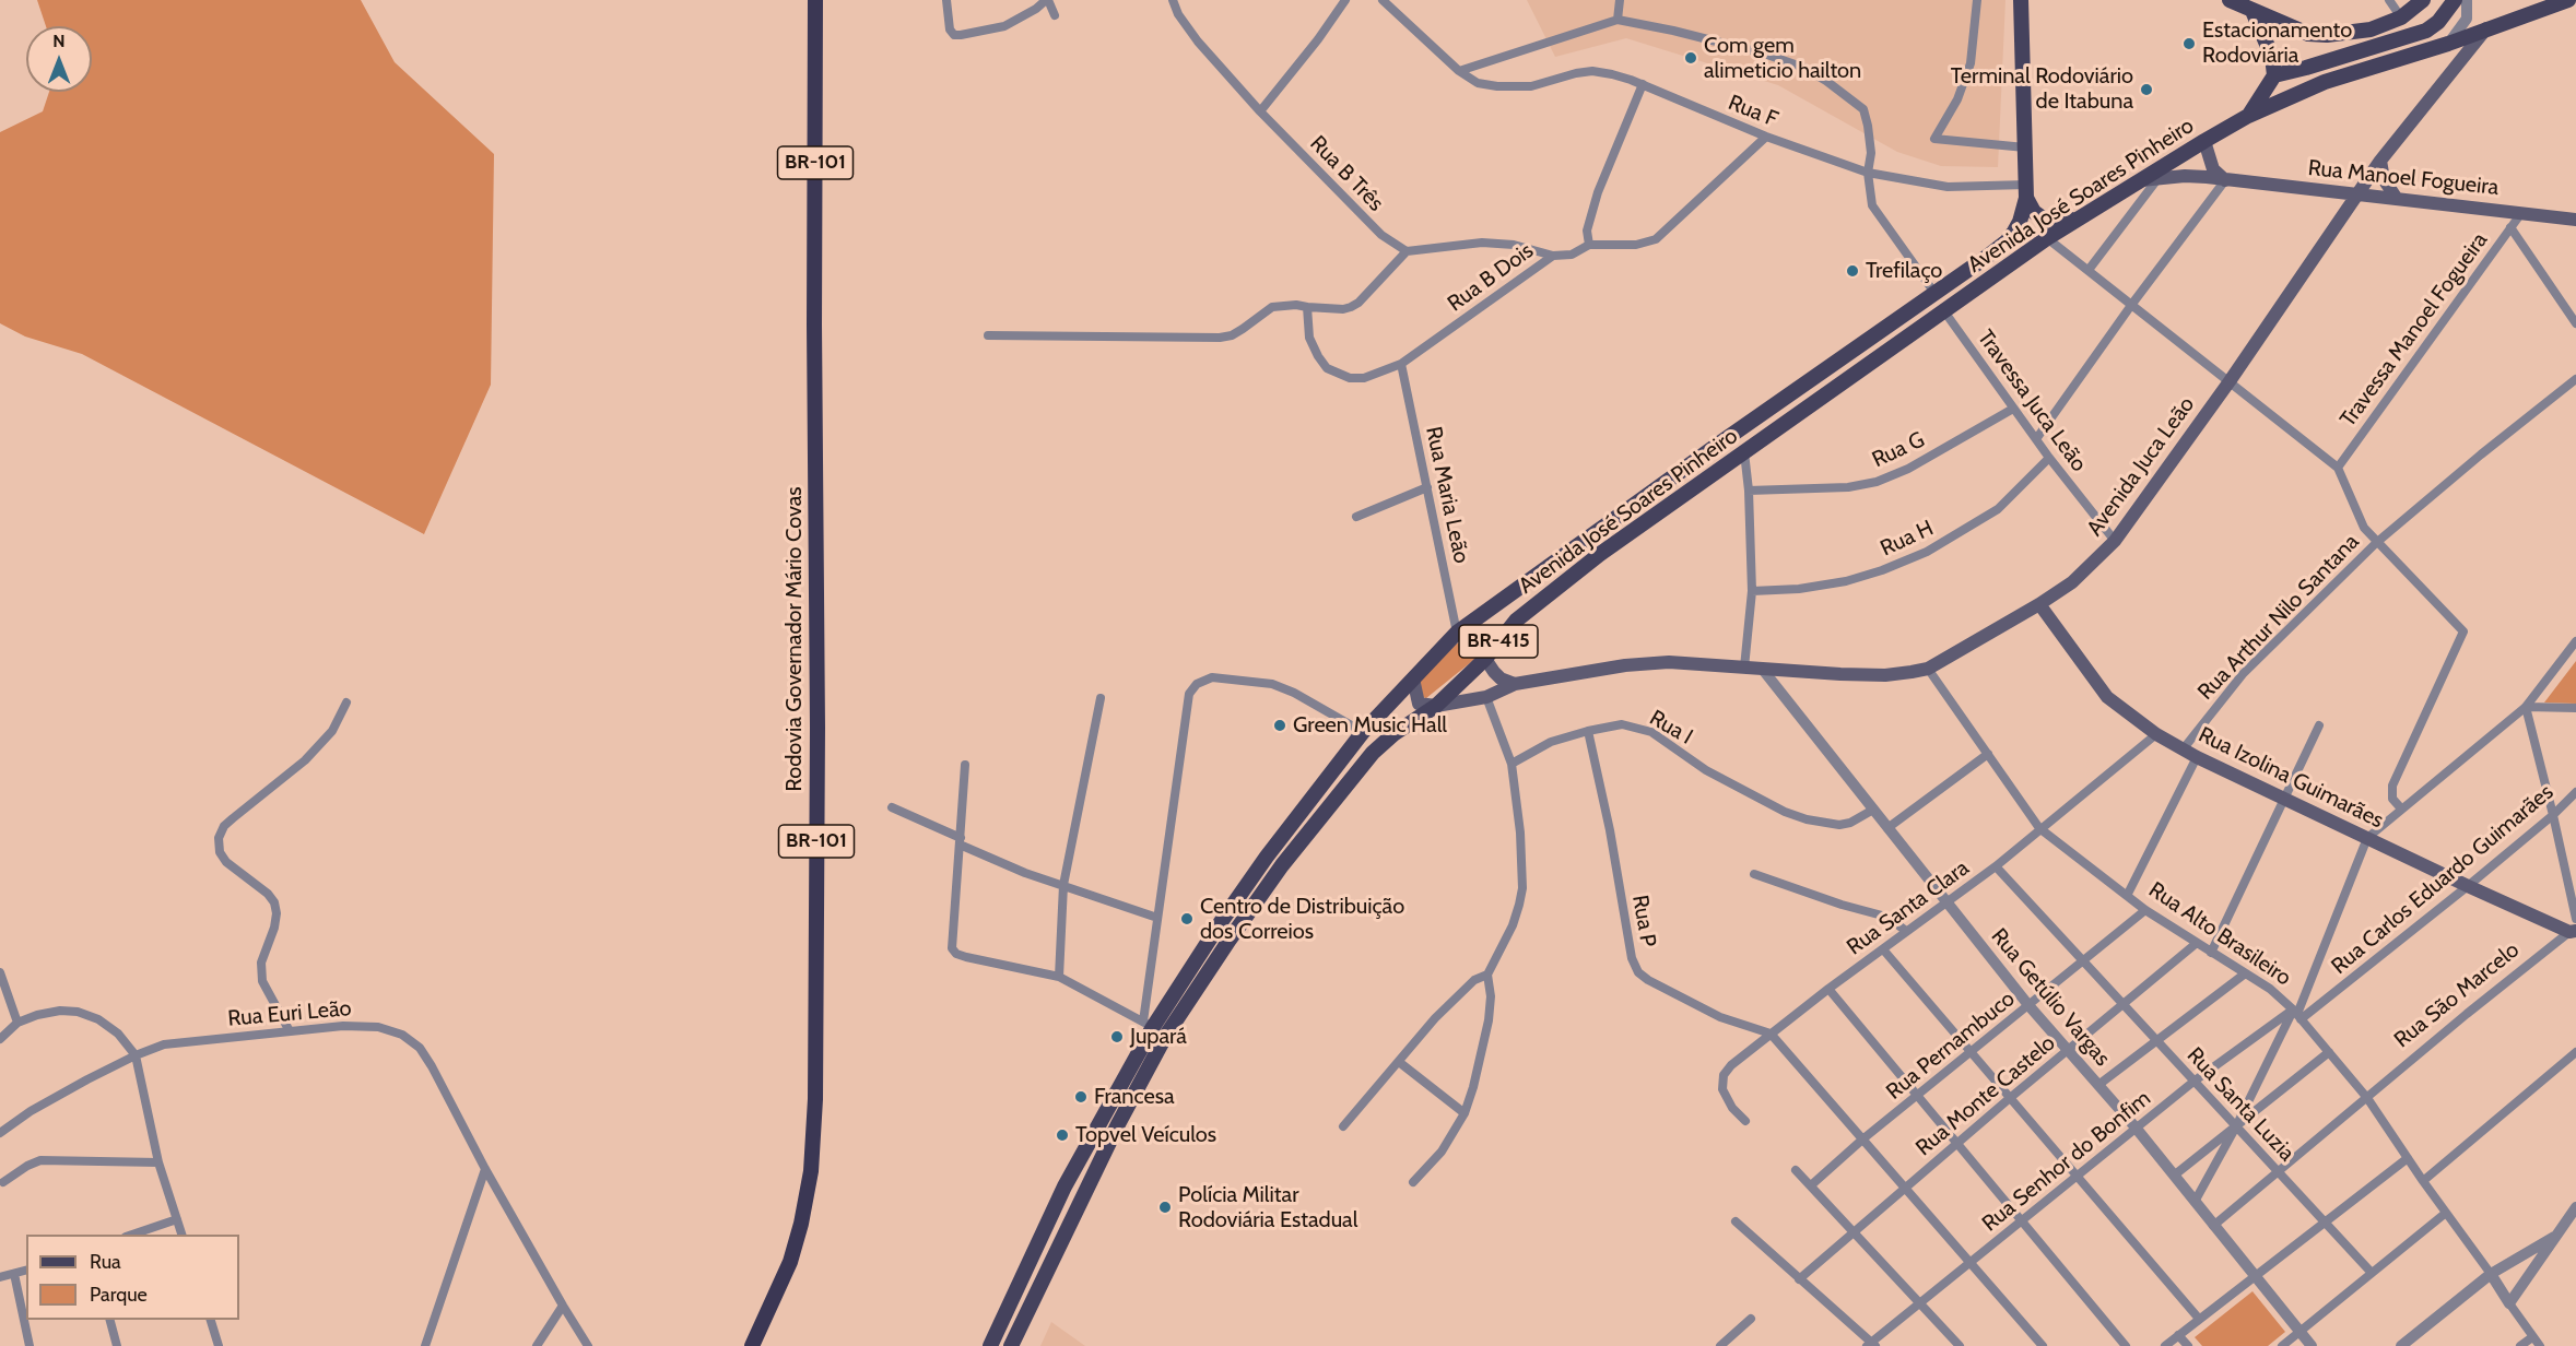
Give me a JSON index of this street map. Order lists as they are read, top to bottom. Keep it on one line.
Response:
{"streets":{"highway":["BR-101","Rodovia Governador Mário Covas"],"main road":["Rua Manoel Fogueira","Avenida José Soares Pinheiro","Avenida Juca Leão","BR-415","Rua Izolina Guimarães"],"street":["Rua F","Rua B Três","Rua B Dois","Travessa Manoel Fogueira","Travessa Juca Leão","Rua G","Rua Maria Leão","Rua H","Rua Arthur Nilo Santana","Rua I","Rua Carlos Eduardo Guimarães","Rua Santa Clara","Rua P","Rua Alto Brasileiro","Rua São Marcelo","Rua Getúlio Vargas","Rua Euri Leão","Rua Pernambuco","Rua Monte Castelo","Rua Santa Luzia","Rua Senhor do Bonfim"]},"crossings":[["Rua F","Avenida José Soares Pinheiro"],["Rua F","Rua B Dois"],["Rua F","BR-415"],["Rua Manoel Fogueira","Avenida José Soares Pinheiro"],["Rua Manoel Fogueira","Travessa Manoel Fogueira"],["Rua Manoel Fogueira","Avenida Juca Leão"],["Avenida José Soares Pinheiro","Travessa Juca Leão"],["Avenida José Soares Pinheiro","Avenida Juca Leão"],["Avenida José Soares Pinheiro","Rua Maria Leão"],["Avenida José Soares Pinheiro","BR-415"],["Rua B Dois","Rua Maria Leão"],["Travessa Juca Leão","Rua G"],["Travessa Juca Leão","Avenida Juca Leão"],["Travessa Juca Leão","Rua H"],["Avenida Juca Leão","Rua Izolina Guimarães"],["Avenida Juca Leão","Rua Alto Brasileiro"],["Avenida Juca Leão","Rua Getúlio Vargas"],["Rua Arthur Nilo Santana","Rua Izolina Guimarães"],["Rua I","Rua P"],["Rua I","Rua Getúlio Vargas"],["Rua Izolina Guimarães","Rua Carlos Eduardo Guimarães"],["Rua Izolina Guimarães","Rua Santa Clara"],["Rua Izolina Guimarães","Rua São Marcelo"],["Rua Carlos Eduardo Guimarães","Rua Alto Brasileiro"],["Rua Carlos Eduardo Guimarães","Rua Senhor do Bonfim"],["Rua Santa Clara","Rua P"],["Rua Santa Clara","Rua Alto Brasileiro"],["Rua Santa Clara","Rua Getúlio Vargas"],["Rua Santa Clara","Rua Santa Luzia"],["Rua Alto Brasileiro","Rua São Marcelo"],["Rua Alto Brasileiro","Rua Pernambuco"],["Rua Alto Brasileiro","Rua Monte Castelo"],["Rua Alto Brasileiro","Rua Senhor do Bonfim"],["Rua São Marcelo","Rua Getúlio Vargas"],["Rua São Marcelo","Rua Santa Luzia"],["Rua Getúlio Vargas","Rua Pernambuco"],["Rua Getúlio Vargas","Rua Monte Castelo"],["Rua Getúlio Vargas","Rua Senhor do Bonfim"],["Rua Pernambuco","Rua Santa Luzia"],["Rua Monte Castelo","Rua Santa Luzia"],["Rua Santa Luzia","Rua Senhor do Bonfim"]],"places":["Estacionamento Rodoviária","Com gem alimeticio hailton","Terminal Rodoviário de Itabuna","Trefilaço","Green Music Hall","Centro de Distribuição dos Correios","Jupará","Francesa","Topvel Veículos","Polícia Militar Rodoviária Estadual"],"legend":["Rua","Parque"],"north":"top"}
